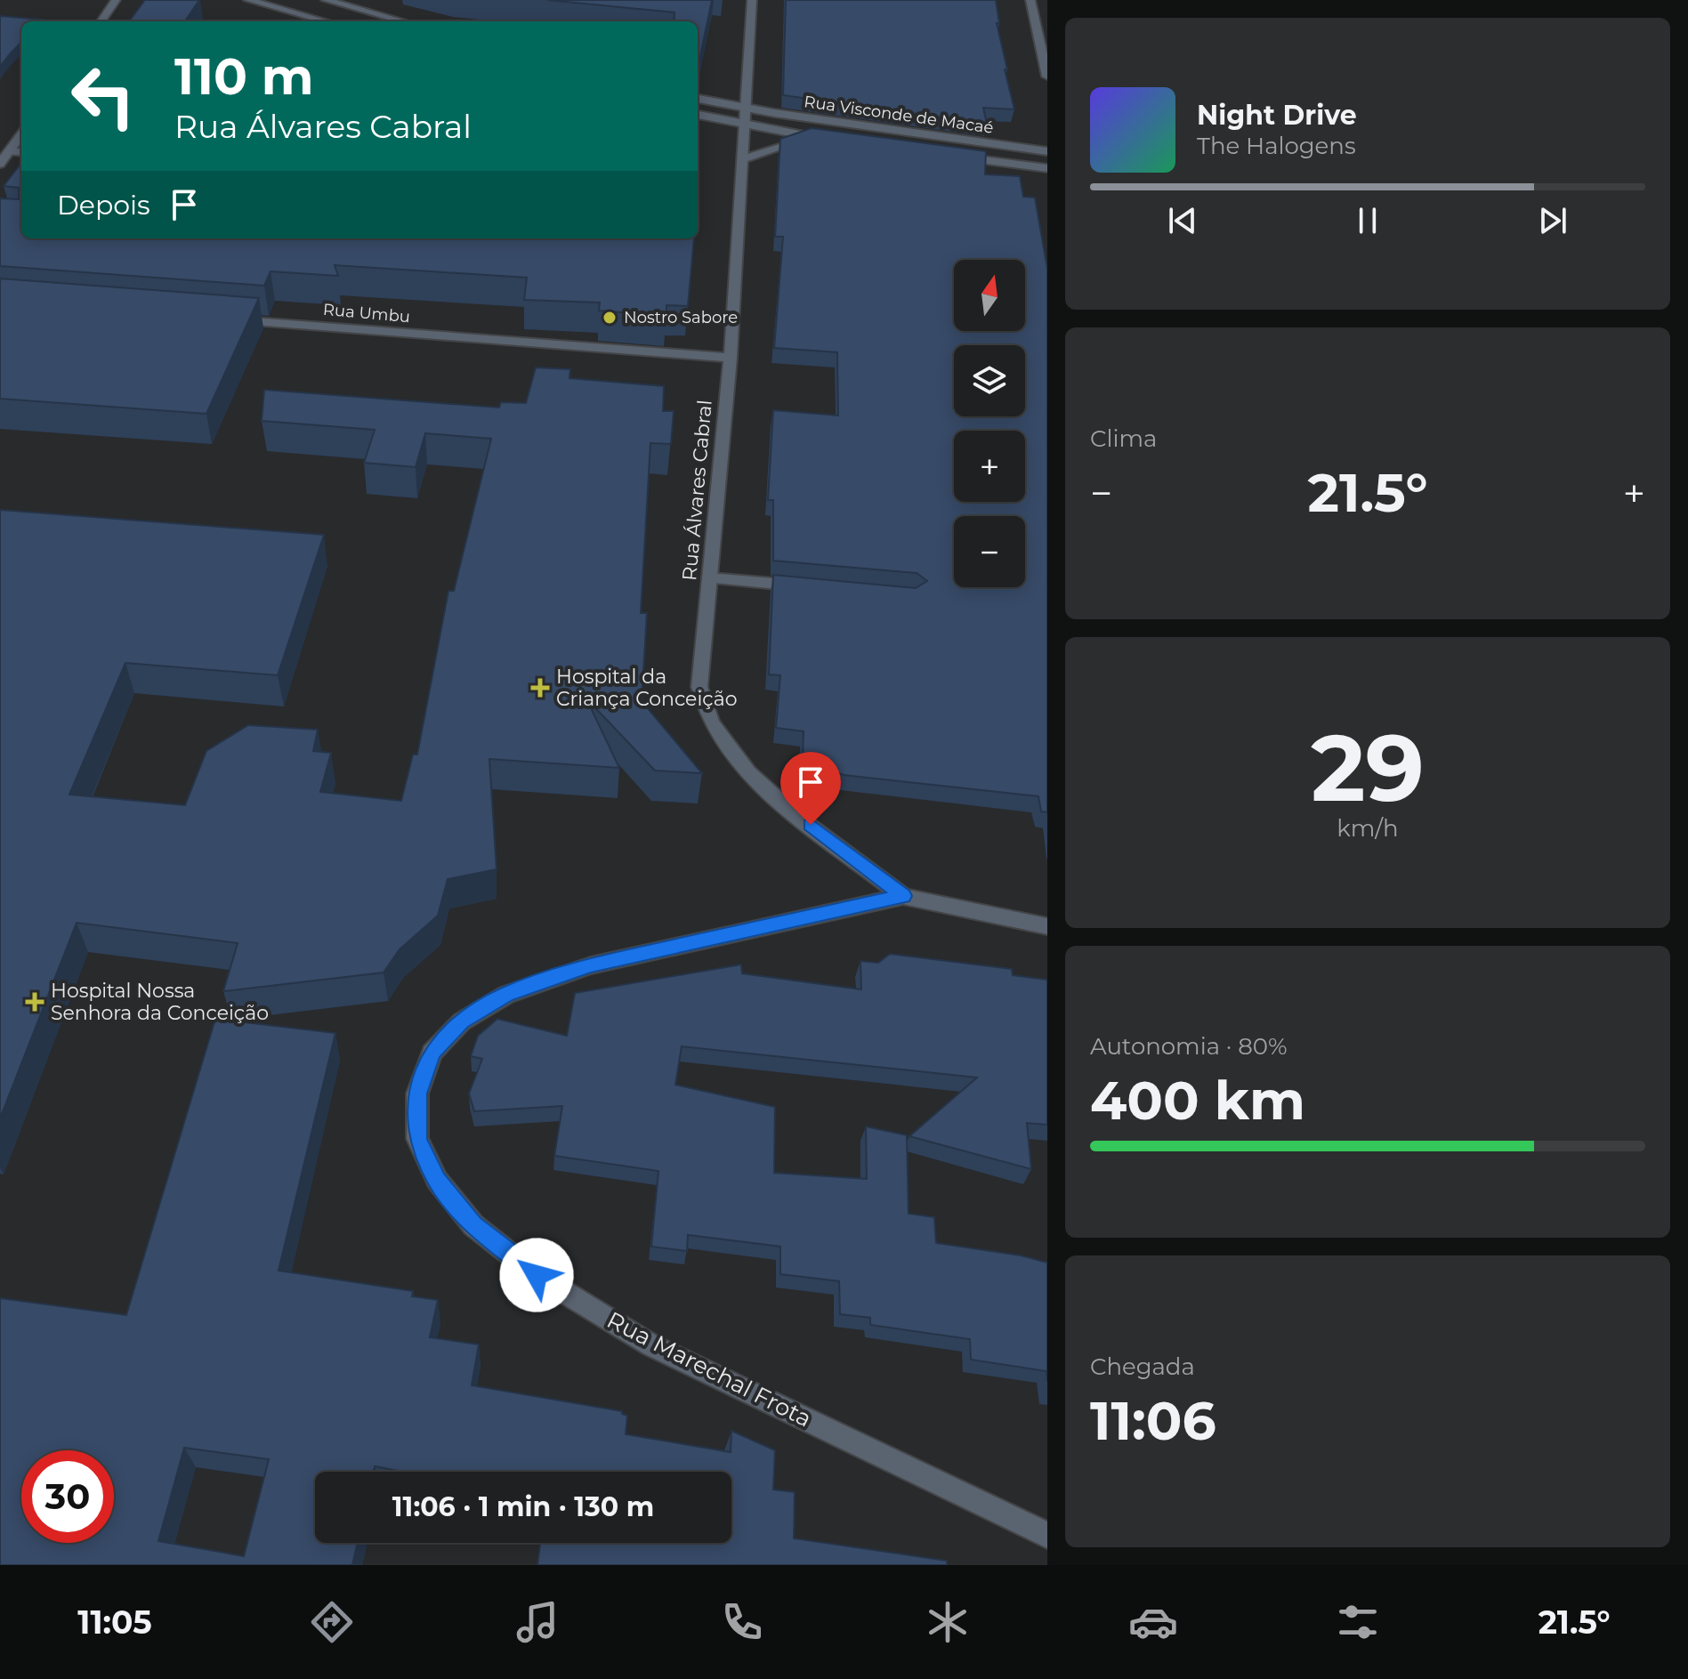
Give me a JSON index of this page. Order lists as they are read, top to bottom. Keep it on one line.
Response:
{"streets":{"street":["Rua Visconde de Macaé","Rua Umbu","Rua Álvares Cabral","Rua Marechal Frota"]},"crossings":[["Rua Visconde de Macaé","Rua Álvares Cabral"],["Rua Umbu","Rua Álvares Cabral"],["Rua Álvares Cabral","Rua Marechal Frota"]],"places":{"other":["Nostro Sabore"],"health":["Hospital da Criança Conceição","Hospital Nossa Senhora da Conceição"]},"north":"top","page":{"turn":["110 m","Rua Álvares Cabral"],"song":["Night Drive","The Halogens"],"then":"Depois","map_buttons":["+","−"],"tile":["Clima",["29","km/h"],["Autonomia · 80%","400 km"],["Chegada","11:06"]],"heat":["−","21.5°","+"],"limit":"30","trip":"11:06 · 1 min · 130 m","tabs":["11:05","21.5°"]}}
